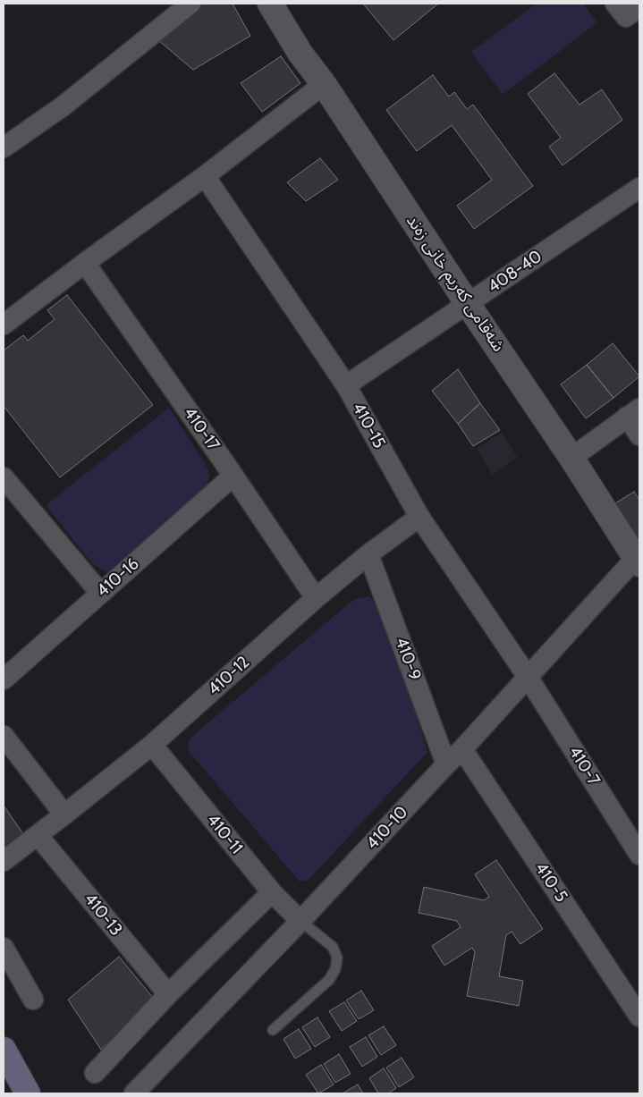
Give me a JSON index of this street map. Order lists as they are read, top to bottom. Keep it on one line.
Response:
{"streets":{"street":["408-40","شەقامی کەریم خانی زەند","410-15","410-17","410-16","410-9","410-12","410-7","410-10","410-11","410-5","410-13"]},"crossings":[["408-40","شەقامی کەریم خانی زەند"],["408-40","410-15"],["شەقامی کەریم خانی زەند","410-10"],["410-15","410-12"],["410-15","410-7"],["410-15","410-10"],["410-17","410-16"],["410-17","410-12"],["410-9","410-12"],["410-9","410-10"],["410-12","410-11"],["410-12","410-13"],["410-7","410-10"],["410-10","410-11"],["410-10","410-5"]]}
